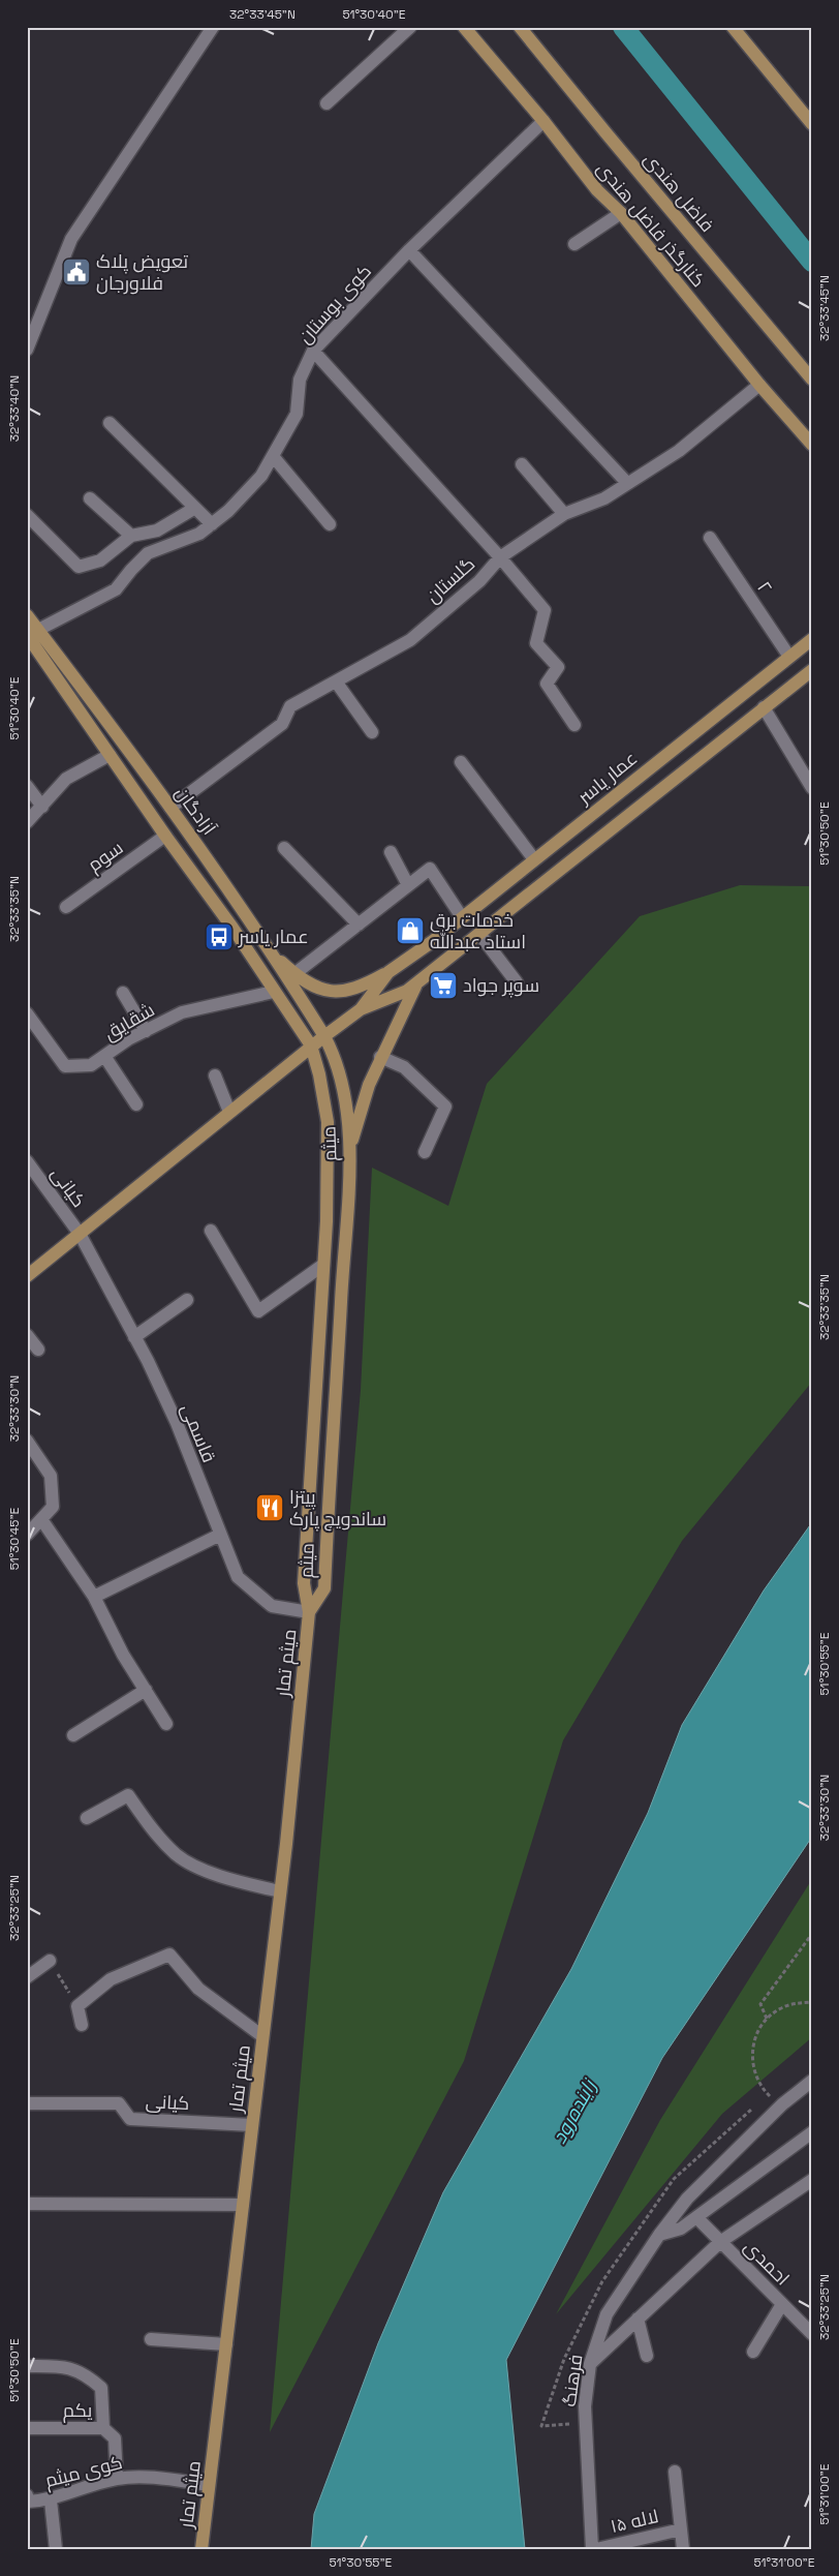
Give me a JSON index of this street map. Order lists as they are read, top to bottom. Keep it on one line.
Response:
{"streets":{"main road":["فاضل هندی","کنارگذر فاضل هندی","عمار یاسر","آزادگان","میثم","میثم تمار"],"street":["کوی بوستان","گلستان","۲","سوم","شقایق","کیانی","قاسمی","احمدی","فرهنگ","یکم","کوی میثم","لاله ۱۵"]},"crossings":[["کنارگذر فاضل هندی","کوی بوستان"],["کنارگذر فاضل هندی","گلستان"],["کوی بوستان","آزادگان"],["گلستان","آزادگان"],["۲","عمار یاسر"],["عمار یاسر","آزادگان"],["عمار یاسر","میثم"],["آزادگان","سوم"],["آزادگان","شقایق"],["آزادگان","میثم"],["میثم","قاسمی"],["میثم","میثم تمار"],["کیانی","قاسمی"],["کیانی","میثم تمار"],["قاسمی","میثم تمار"],["میثم تمار","کوی میثم"],["فرهنگ","لاله ۱۵"],["یکم","کوی میثم"]],"water":["زاینده‌رود"],"places":{"public building":["تعویض پلاک فلاورجان"],"shop":["خدمات برق استاد عبدالله"],"bus stop":["عمار یاسر"],"supermarket":["سوپر جواد"],"restaurant":["پیتزا ساندویچ پارک"]},"coordinates":["32°33'45\"N","51°30'40\"E","32°33'40\"N","51°30'50\"E","32°33'35\"N","32°33'30\"N","51°30'45\"E","51°30'55\"E","32°33'25\"N","51°31'00\"E"]}
